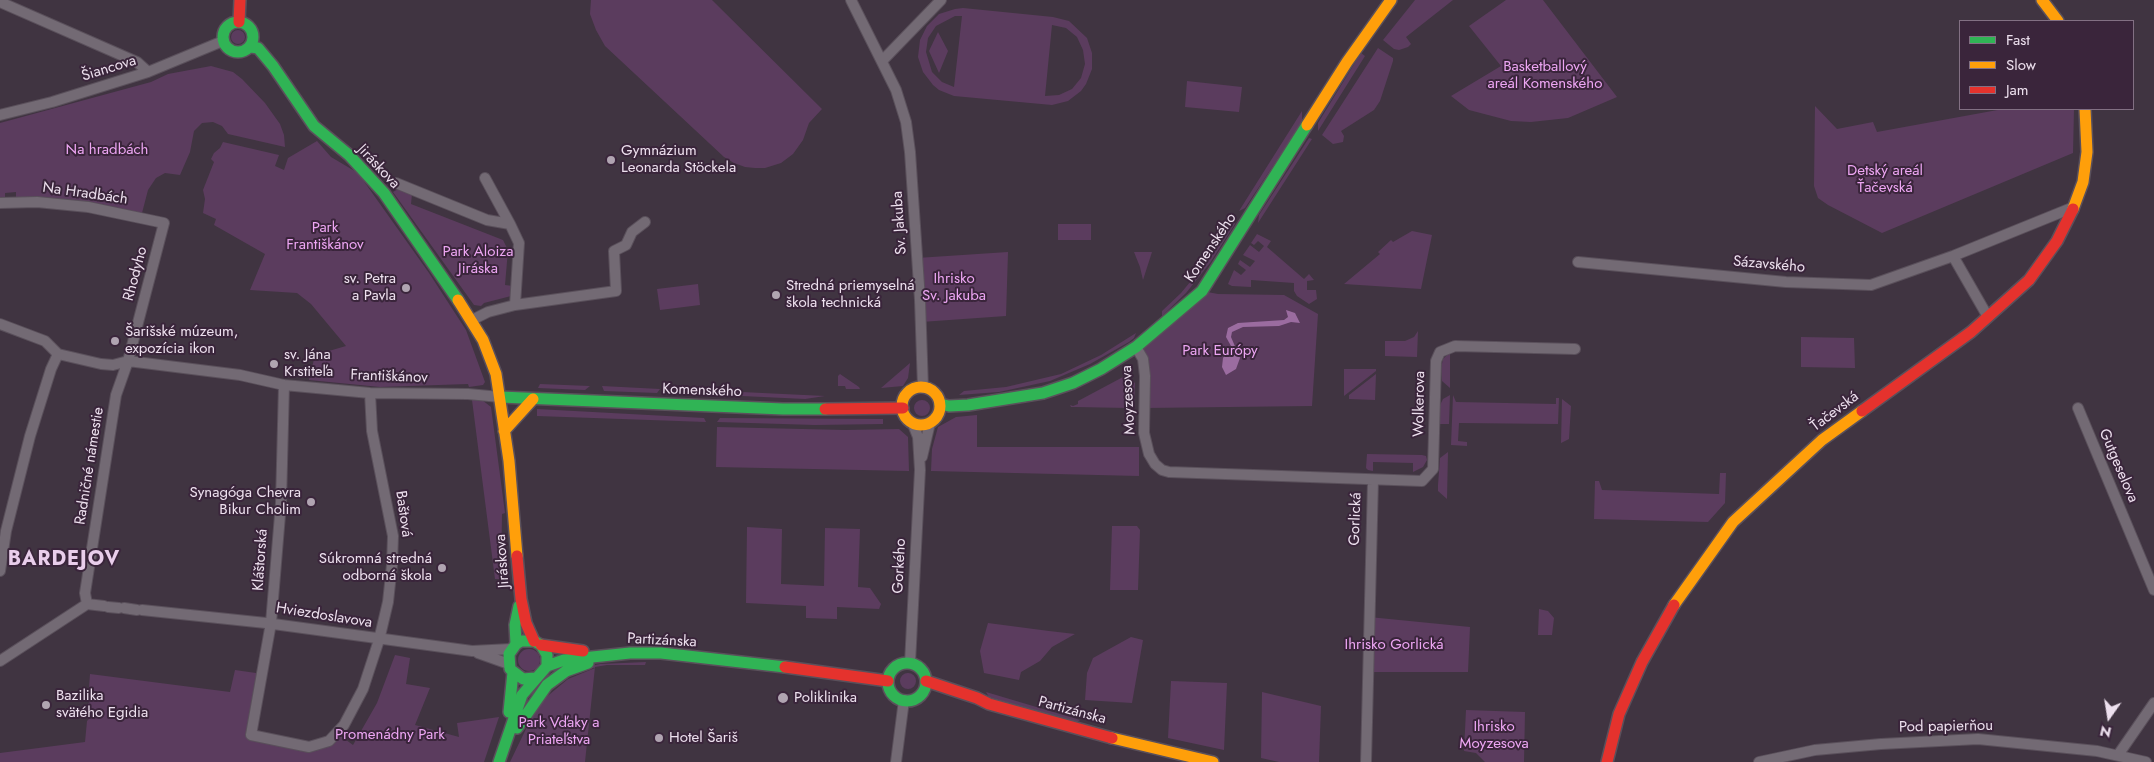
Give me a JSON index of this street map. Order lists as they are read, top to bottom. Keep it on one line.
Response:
{"streets":{"street":["Šiancova","Jiráskova","Na Hradbách","Sv. Jakuba","Komenského","Sázavského","Rhodyho","Františkánov","Moyzesova","Wolkerova","Ťačevská","Radničné námestie","Gutgeselova","Baštová","Gorlická","Kláštorská","Gorkého","Hviezdoslavova","Partizánska","Pod papierňou"]},"crossings":[["Šiancova","Jiráskova"],["Jiráskova","Komenského"],["Jiráskova","Františkánov"],["Jiráskova","Hviezdoslavova"],["Jiráskova","Partizánska"],["Na Hradbách","Rhodyho"],["Sv. Jakuba","Komenského"],["Sv. Jakuba","Gorkého"],["Komenského","Františkánov"],["Komenského","Moyzesova"],["Komenského","Gorkého"],["Sázavského","Ťačevská"],["Rhodyho","Františkánov"],["Rhodyho","Radničné námestie"],["Františkánov","Radničné námestie"],["Františkánov","Baštová"],["Františkánov","Kláštorská"],["Moyzesova","Gorlická"],["Wolkerova","Gorlická"],["Radničné námestie","Hviezdoslavova"],["Baštová","Kláštorská"],["Baštová","Hviezdoslavova"],["Kláštorská","Hviezdoslavova"],["Gorkého","Partizánska"],["Hviezdoslavova","Partizánska"]],"districts":["BARDEJOV"],"parks":["Basketballový areál Komenského","Na hradbách","Detský areál Ťačevská","Park Františkánov","Park Aloiza Jiráska","Ihrisko Sv. Jakuba","Park Európy","Ihrisko Gorlická","Park Vďaky a Priateľstva","Ihrisko Moyzesova","Promenádny Park"],"places":["Gymnázium Leonarda Stöckela","sv. Petra a Pavla","Stredná priemyselná škola technická","Šarišské múzeum, expozícia ikon","sv. Jána Krstiteľa","Synagóga Chevra Bikur Cholim","Súkromná stredná odborná škola","Poliklinika","Bazilika svätého Egidia","Hotel Šariš"],"legend":["Fast","Slow","Jam"],"north":"bottom"}
